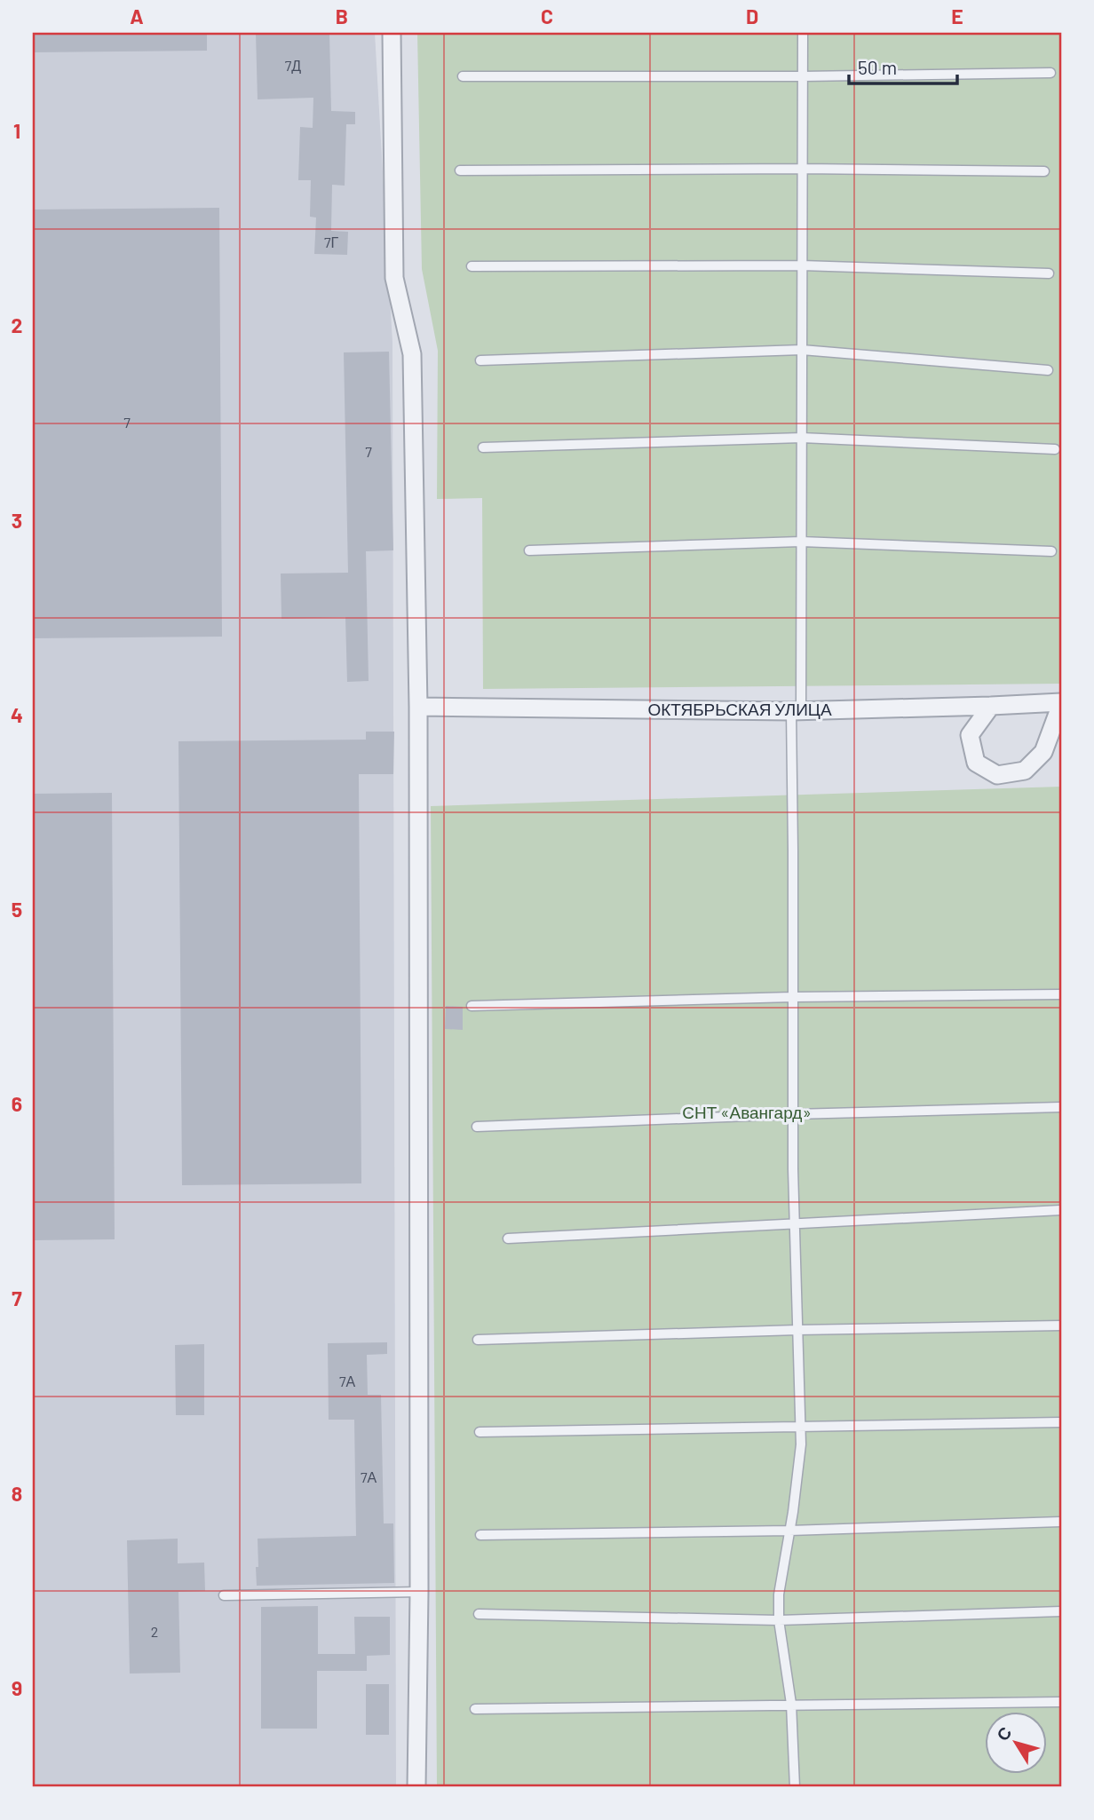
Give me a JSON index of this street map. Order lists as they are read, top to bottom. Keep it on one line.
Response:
{"streets":{"street":["ОКТЯБРЬСКАЯ УЛИЦА"]},"parks":["СНТ «Авангард»"],"house_numbers":["7Д","7Г","7","7","7А","7А","2"],"scale_bar":"50 m","north":"top left","grid":{"columns":["A","B","C","D","E"],"rows":["1","2","3","4","5","6","7","8","9"]}}
